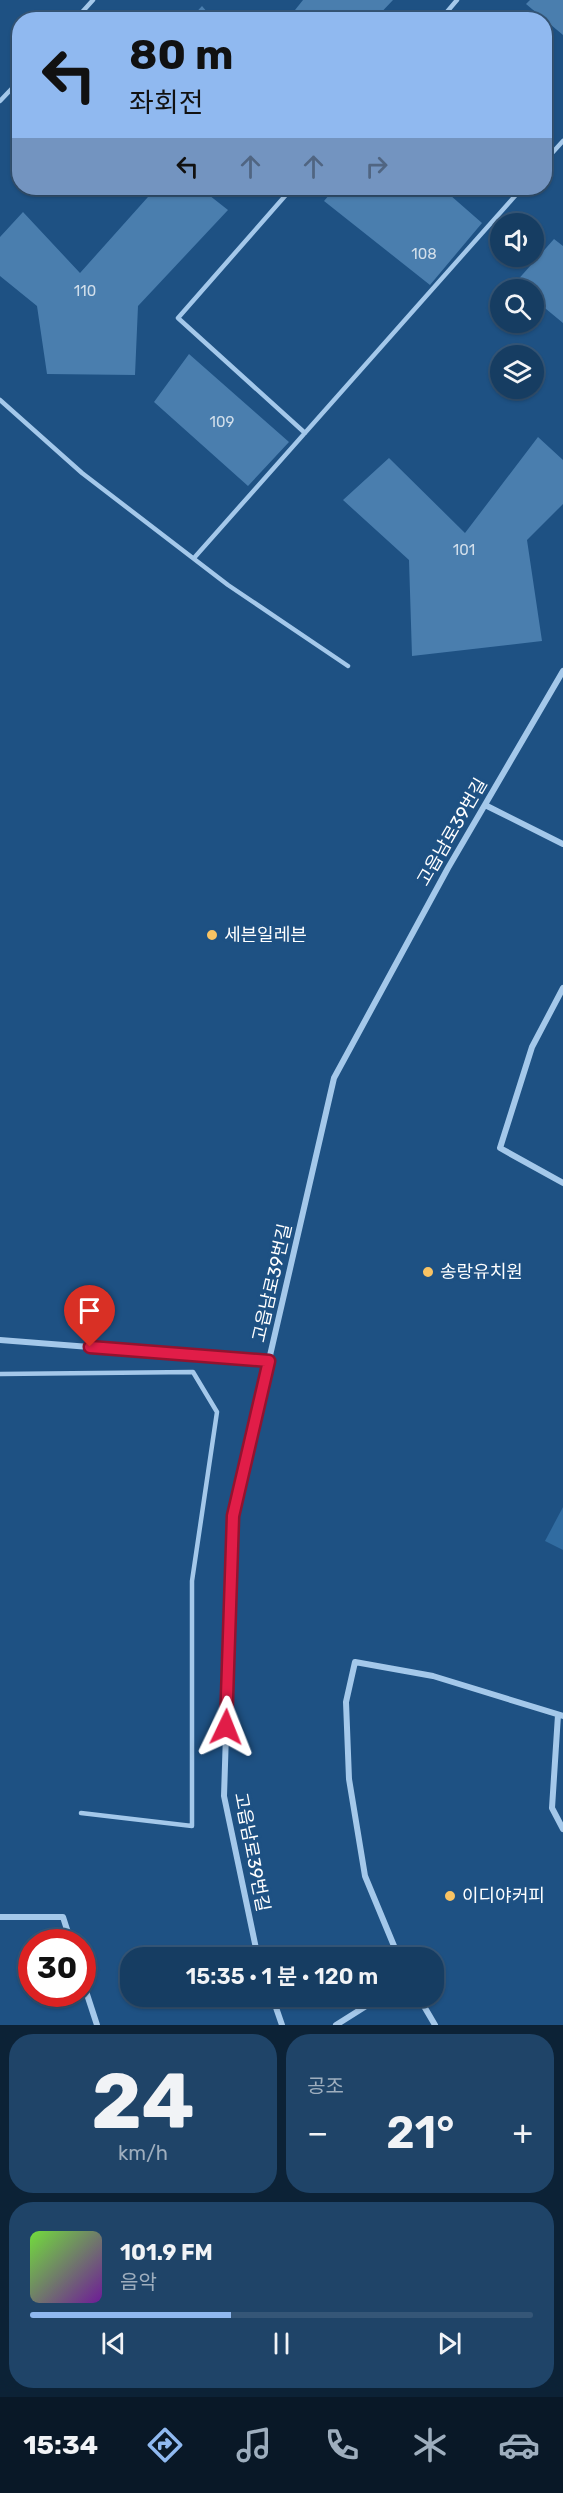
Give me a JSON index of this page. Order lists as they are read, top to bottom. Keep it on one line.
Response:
{"streets":{"street":["고읍남로39번길"]},"places":["세븐일레븐","송랑유치원","이디야커피"],"house_numbers":["108","110","109","101"],"page":{"turn":["80 m","좌회전"],"limit":"30","trip":"15:35 · 1 분 · 120 m","tile":[["24","km/h"],"공조"],"heat":["−","21°","+"],"song":["101.9 FM","음악"],"tabs":"15:34"}}
